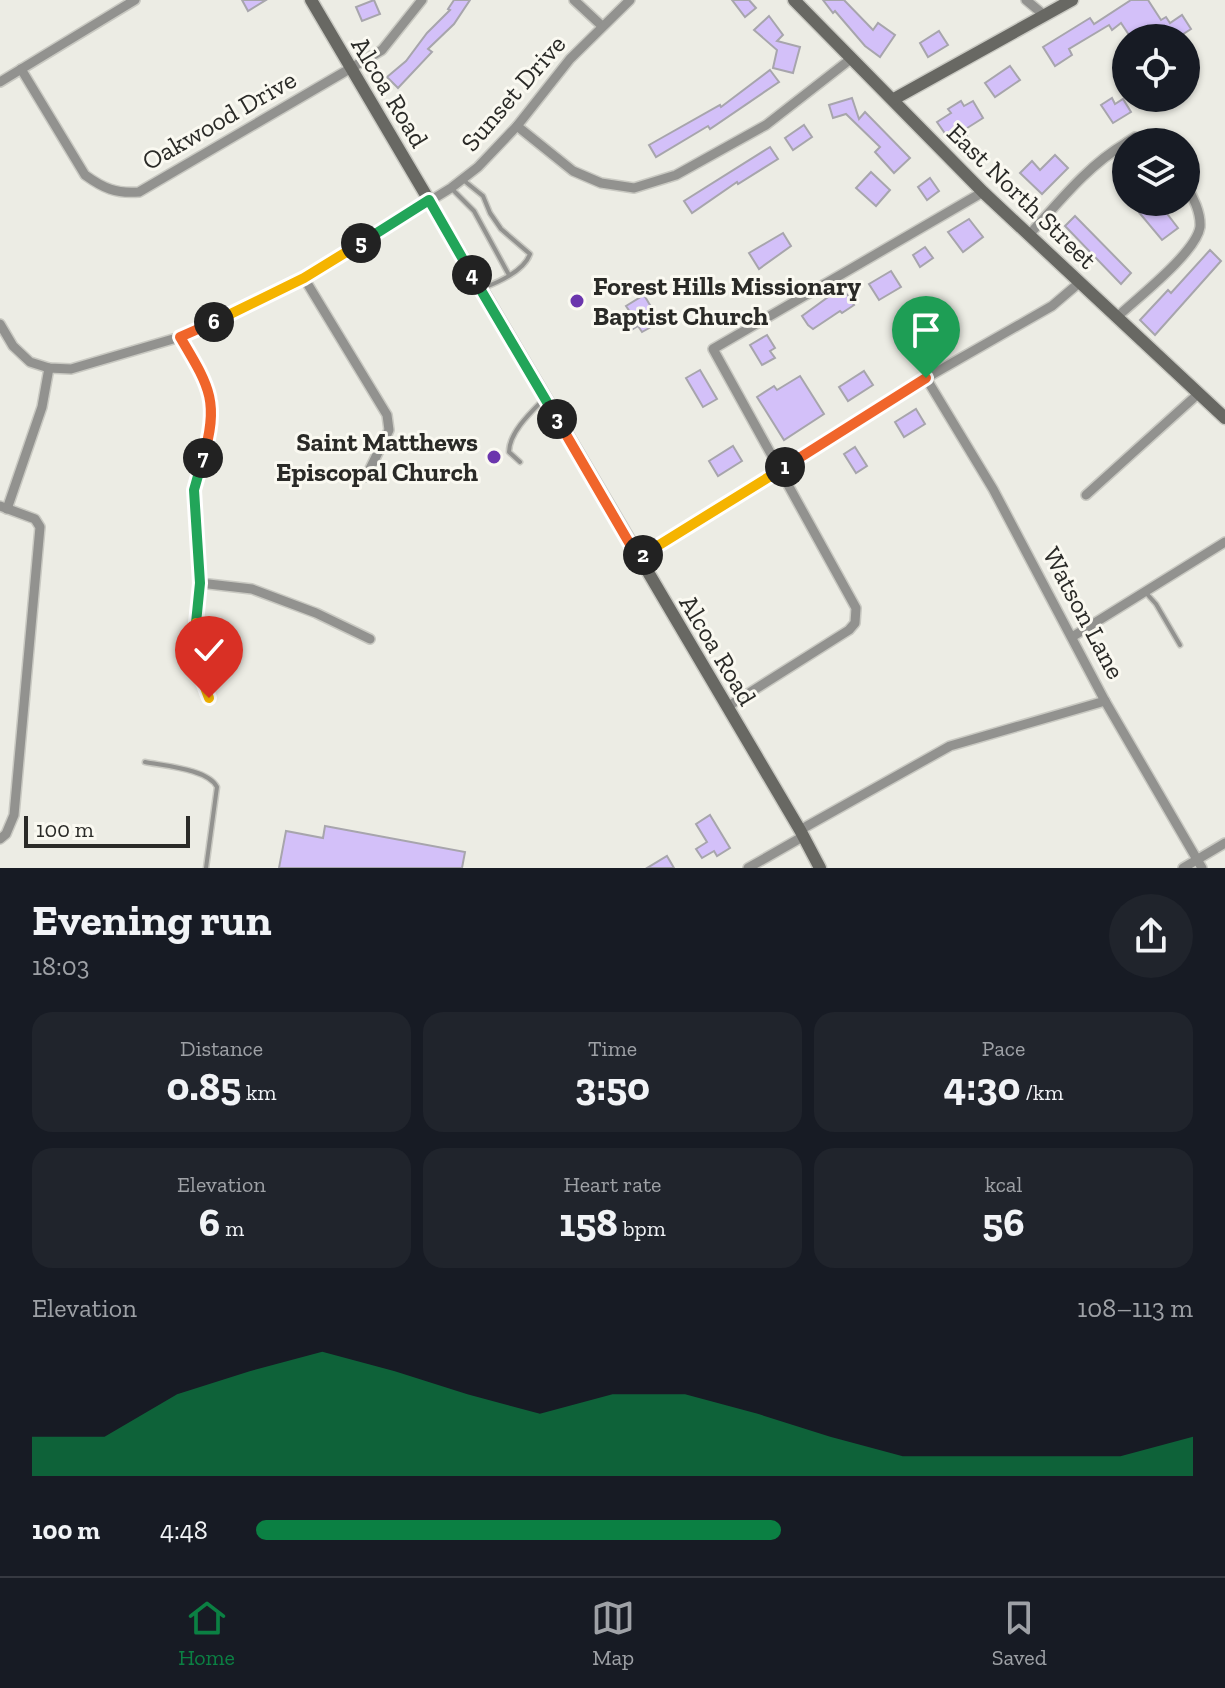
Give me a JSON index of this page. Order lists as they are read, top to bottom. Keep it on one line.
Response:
{"streets":{"main road":["Alcoa Road","East North Street"],"street":["Sunset Drive","Oakwood Drive","Watson Lane"]},"crossings":[["Alcoa Road","Sunset Drive"],["Alcoa Road","Oakwood Drive"]],"places":["Forest Hills Missionary Baptist Church","Saint Matthews Episcopal Church"],"scale_bar":"100 m","page":{"pins":["5","4","6","3","7","1","2"],"scale":"100 m","heading":["Evening run","18:03"],"stats":[["Distance","0.85 km"],["Time","3:50"],["Pace","4:30 /km"],["Elevation","6 m"],["Heart rate","158 bpm"],["kcal","56"]],"chart":["Elevation","108–113 m"],"list":[{"name":"100 m","note":"4:48"}],"tabs":["Home","Map","Saved"]}}
